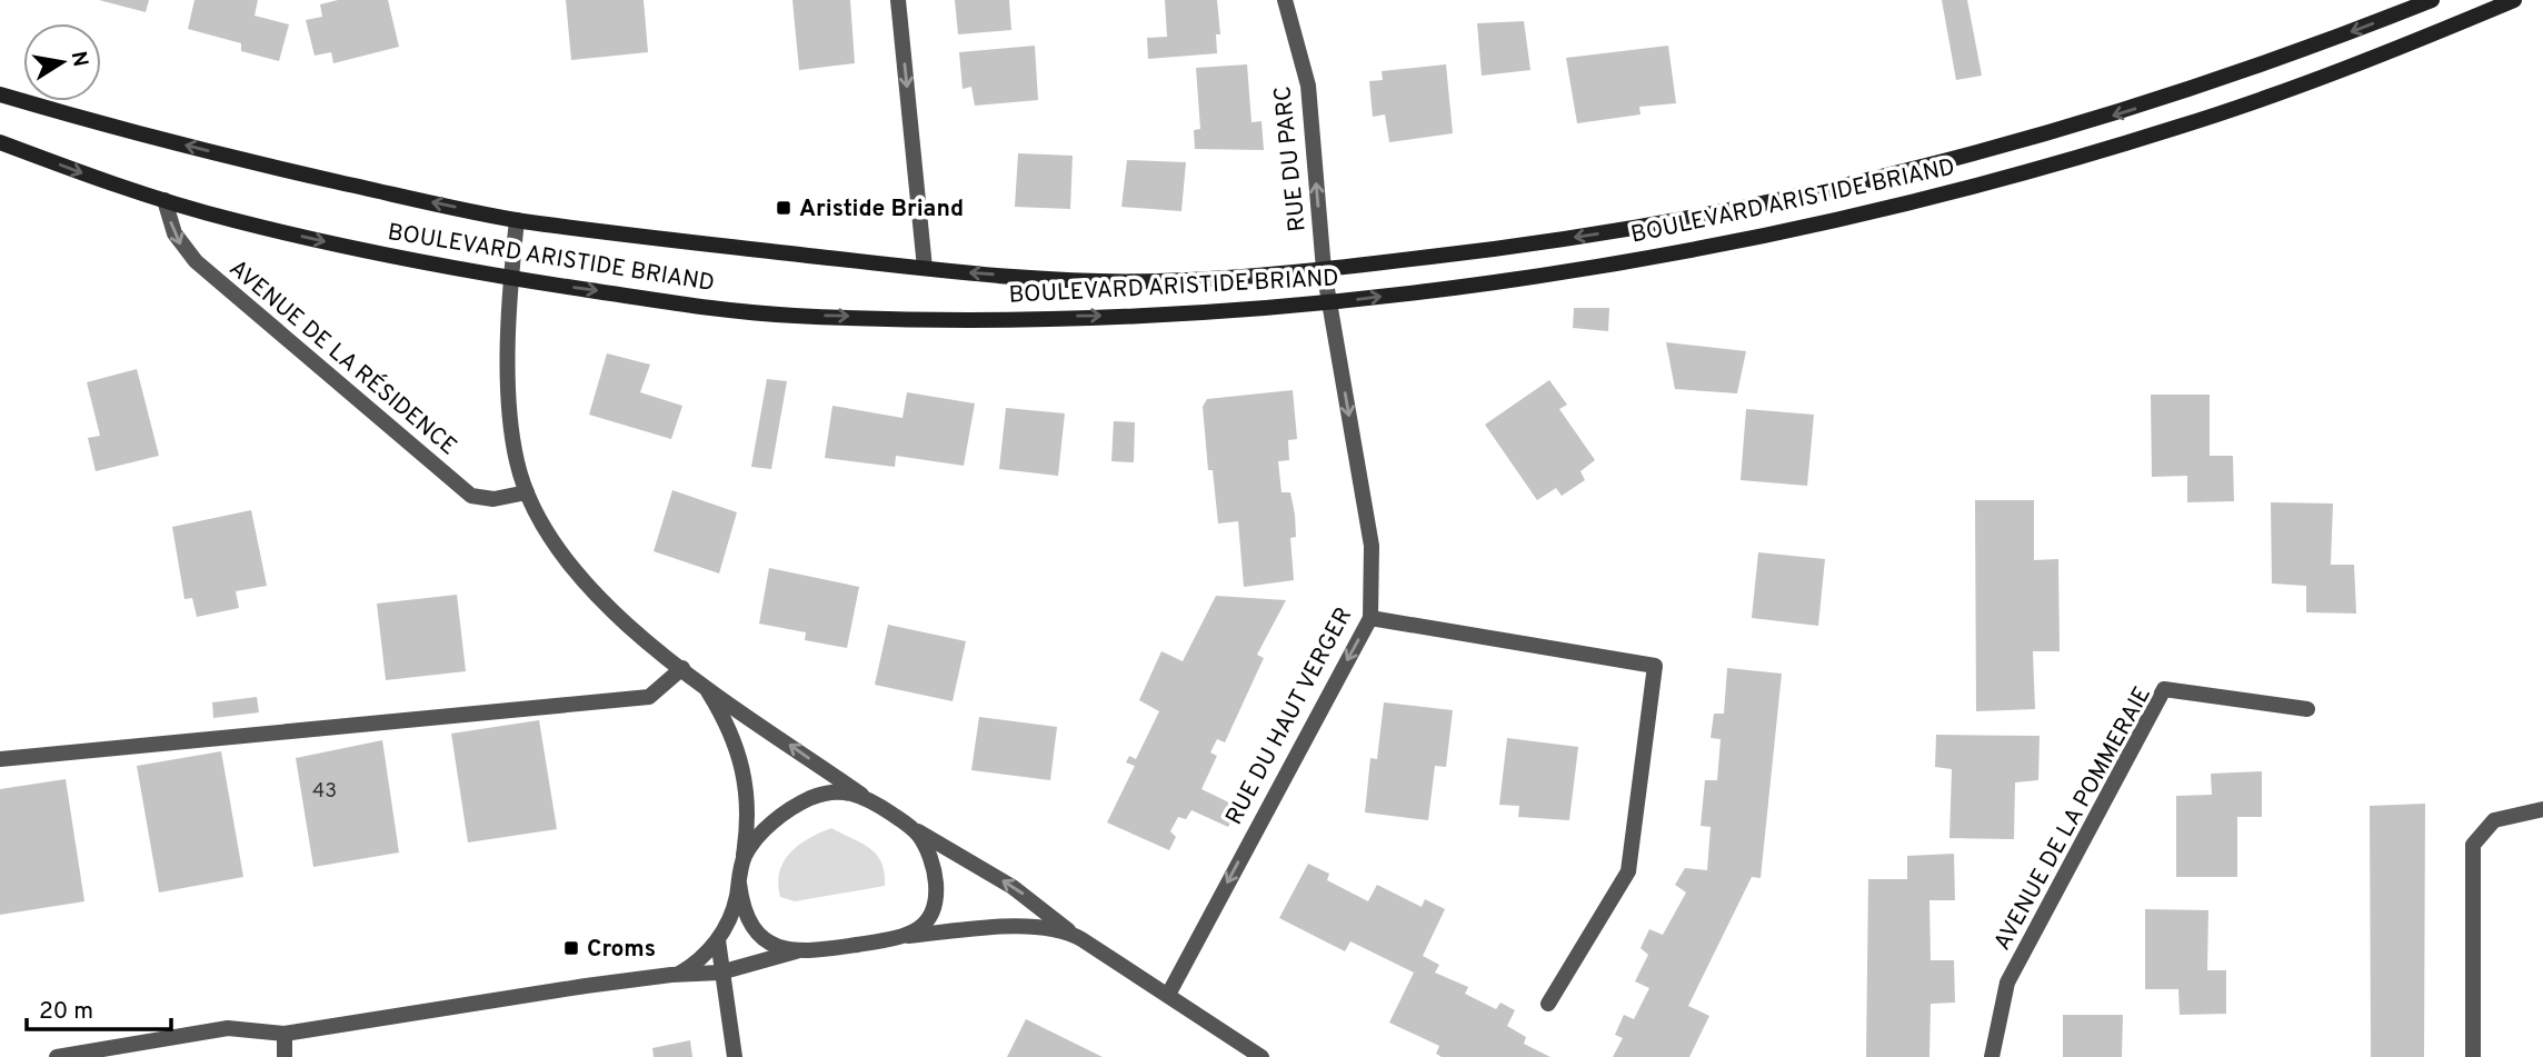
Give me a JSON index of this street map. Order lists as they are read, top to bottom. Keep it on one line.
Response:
{"streets":{"main road":["BOULEVARD ARISTIDE BRIAND"],"street":["RUE DU PARC","AVENUE DE LA RÉSIDENCE","RUE DU HAUT VERGER","AVENUE DE LA POMMERAIE"]},"crossings":[["RUE DU PARC","BOULEVARD ARISTIDE BRIAND"],["RUE DU PARC","RUE DU HAUT VERGER"],["BOULEVARD ARISTIDE BRIAND","AVENUE DE LA RÉSIDENCE"],["BOULEVARD ARISTIDE BRIAND","RUE DU HAUT VERGER"]],"one_way":["RUE DU PARC","AVENUE DE LA RÉSIDENCE","RUE DU HAUT VERGER"],"places":{"transit":["Aristide Briand","Croms"]},"house_numbers":["43"],"scale_bar":"20 m","north":"right"}
